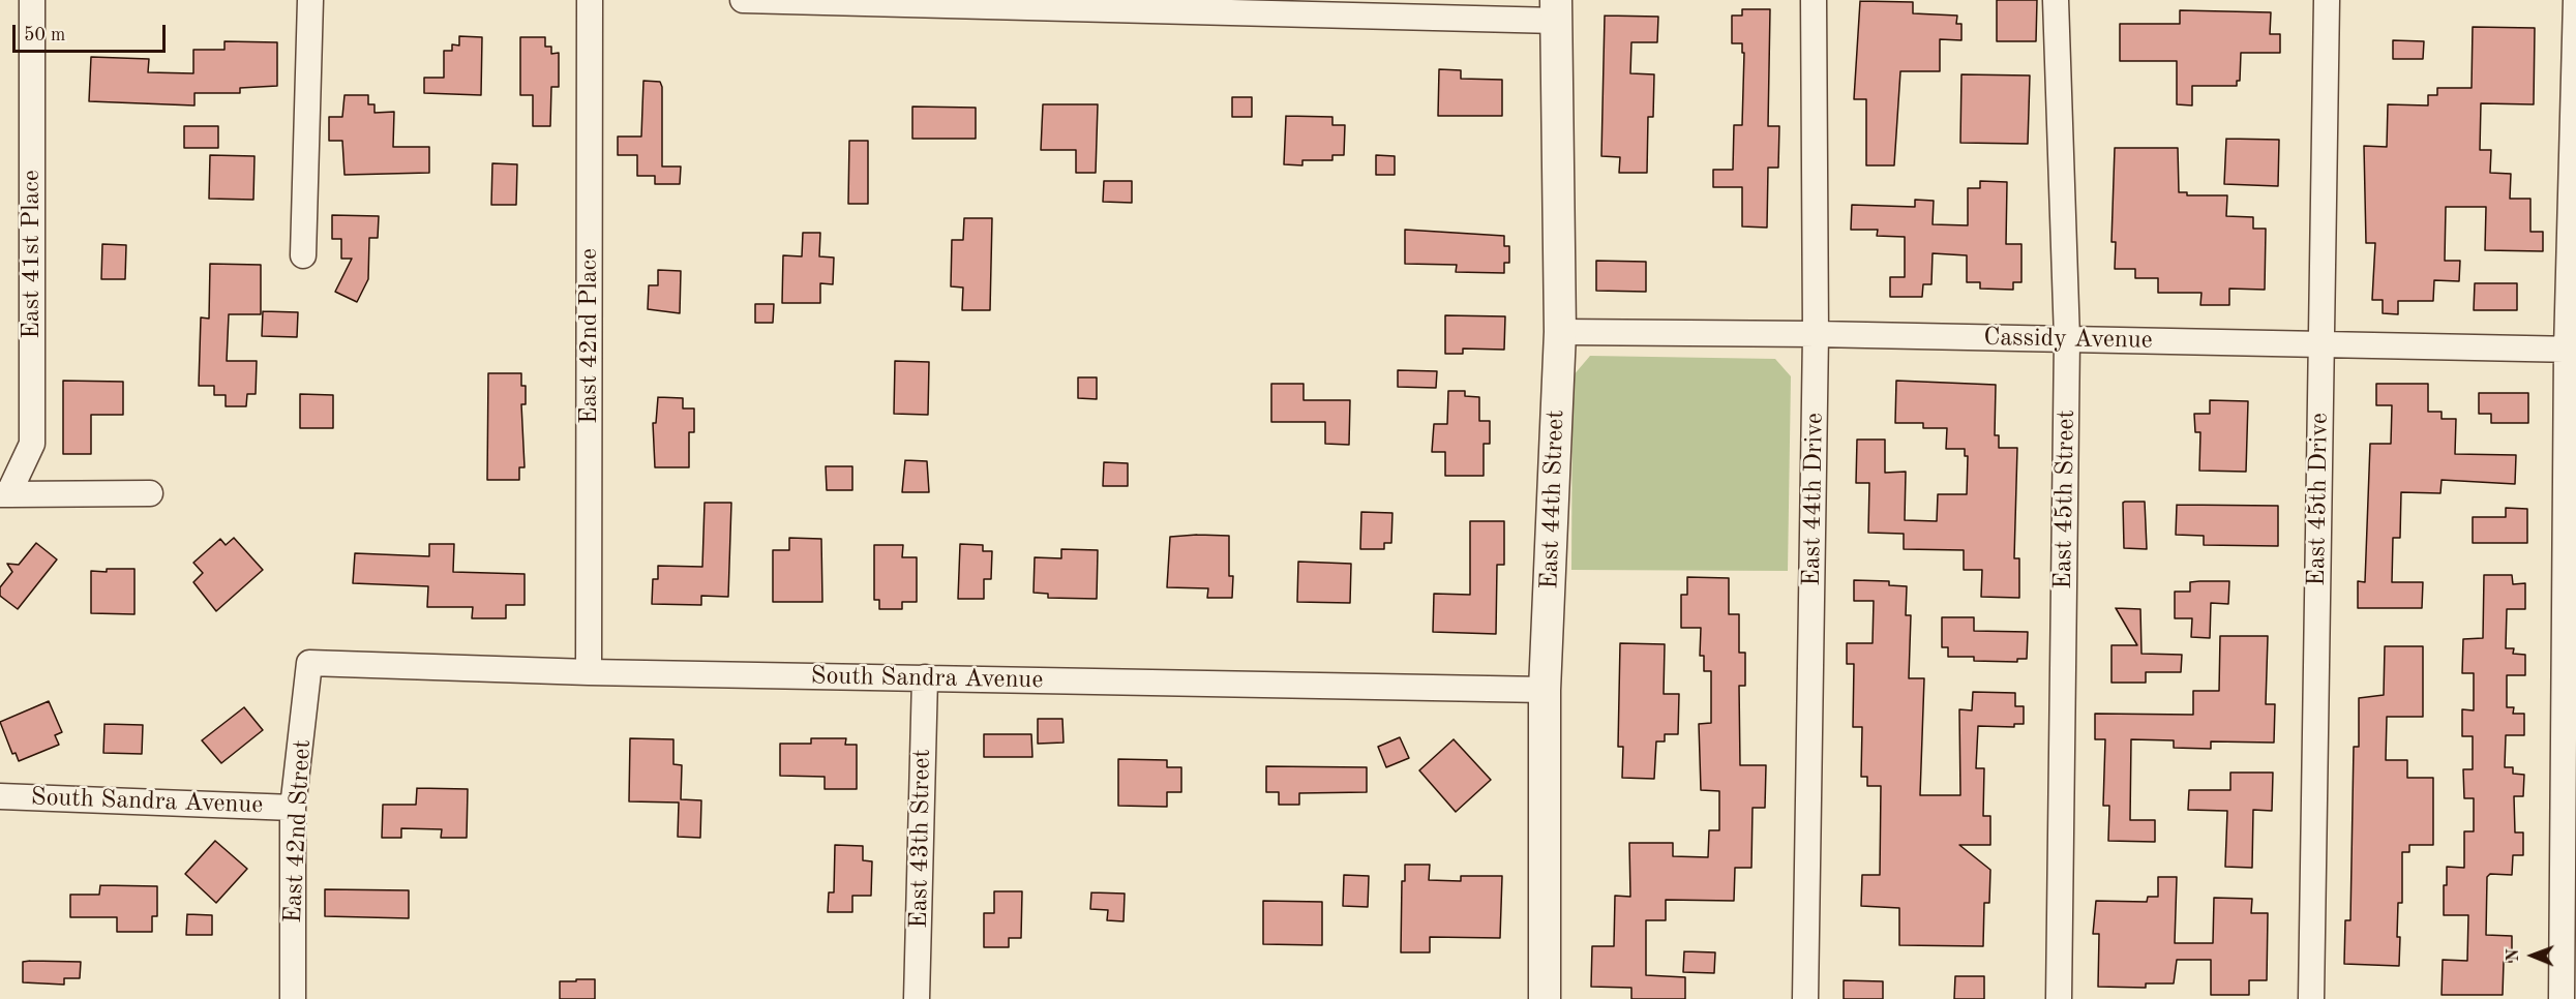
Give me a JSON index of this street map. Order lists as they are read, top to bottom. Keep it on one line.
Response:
{"streets":{"street":["East 41st Place","East 42nd Place","Cassidy Avenue","East 44th Street","East 44th Drive","East 45th Street","East 45th Drive","South Sandra Avenue","East 42nd Street","East 43th Street"]},"crossings":[["East 42nd Place","South Sandra Avenue"],["Cassidy Avenue","East 44th Street"],["Cassidy Avenue","East 44th Drive"],["Cassidy Avenue","East 45th Street"],["Cassidy Avenue","East 45th Drive"],["East 44th Street","South Sandra Avenue"],["South Sandra Avenue","East 42nd Street"],["South Sandra Avenue","East 43th Street"]],"scale_bar":"50 m","north":"left"}
